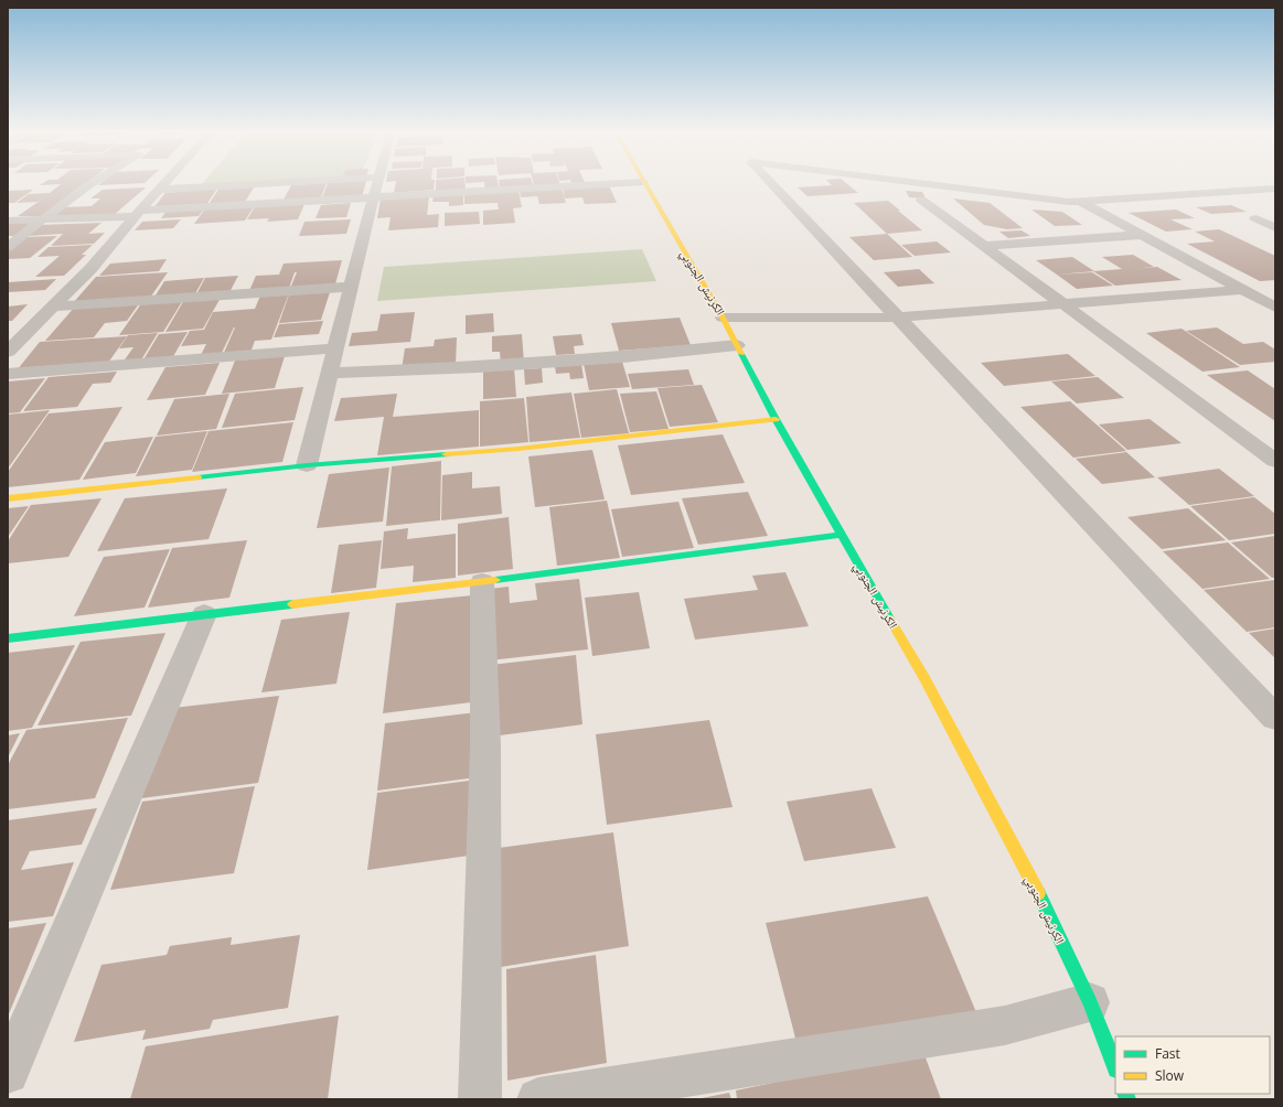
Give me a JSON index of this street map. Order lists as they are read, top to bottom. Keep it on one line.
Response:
{"streets":{"main road":["الكرنيش الجنوبي"]},"legend":["Fast","Slow"]}
